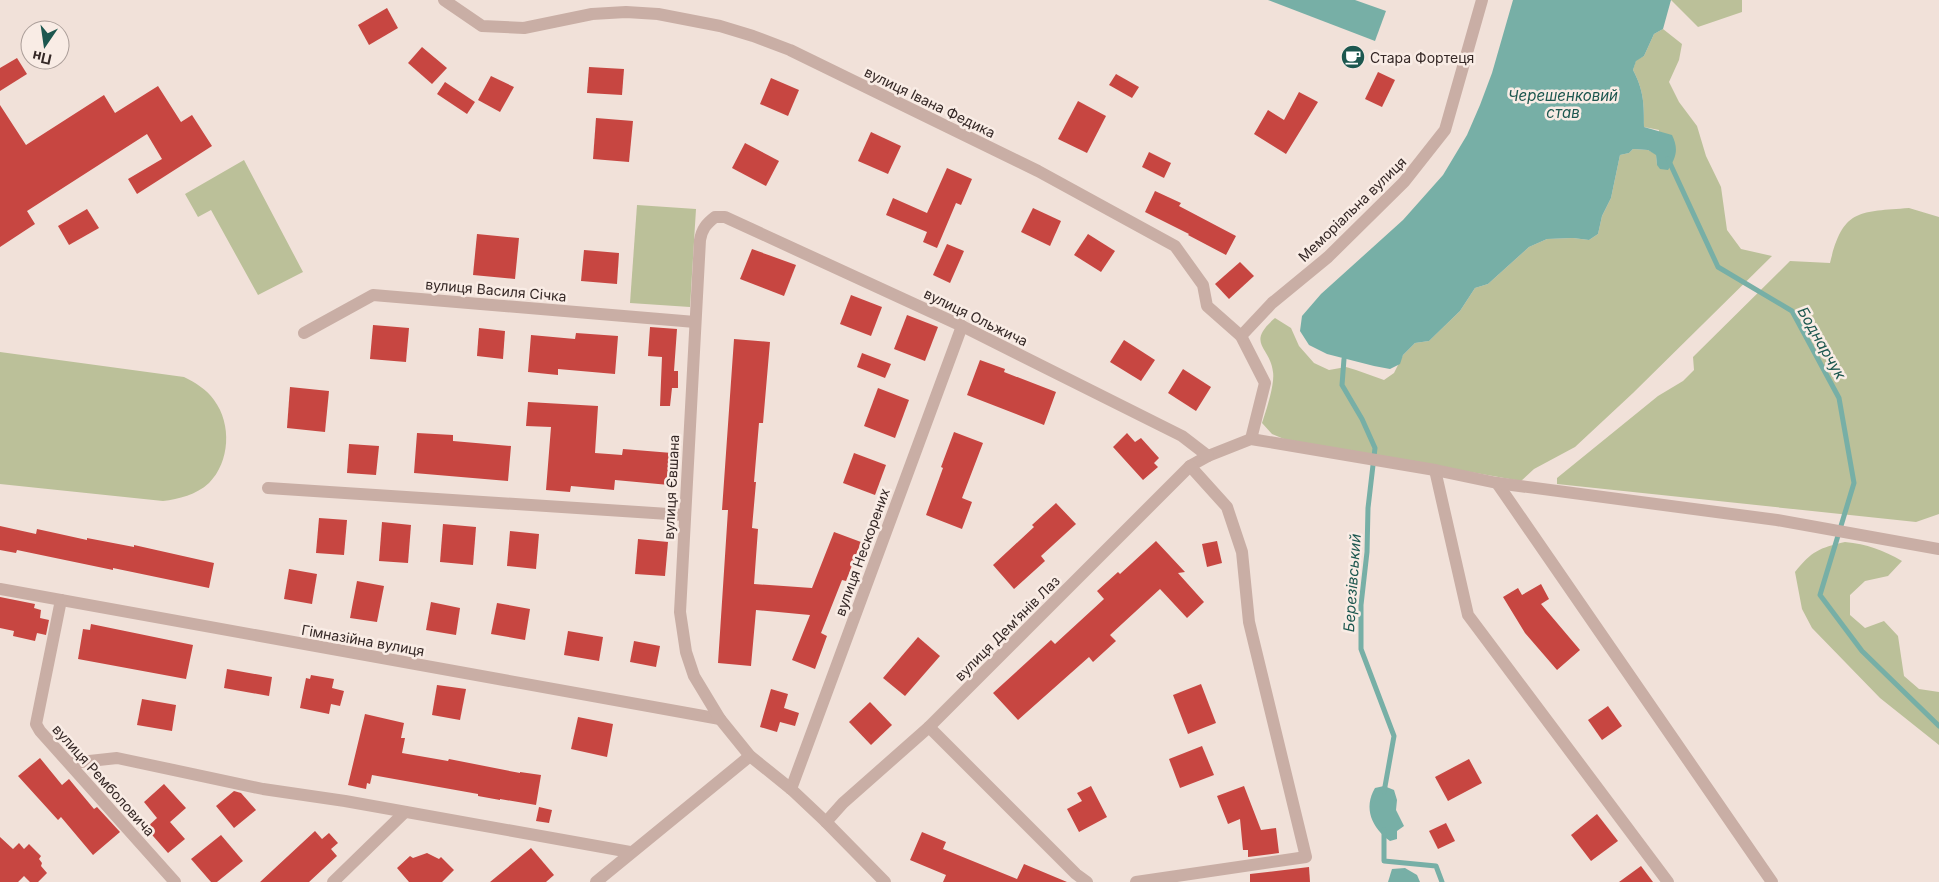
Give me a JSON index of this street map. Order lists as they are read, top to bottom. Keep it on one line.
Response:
{"streets":{"street":["вулиця Івана Федика","Меморіальна вулиця","вулиця Василя Січка","вулиця Ольжича","вулиця Євшана","вулиця Нескорених","вулиця Демʼянів Лаз","Гімназійна вулиця","вулиця Ремболовича"]},"crossings":[["вулиця Івана Федика","Меморіальна вулиця"],["вулиця Івана Федика","вулиця Демʼянів Лаз"],["вулиця Василя Січка","вулиця Євшана"],["вулиця Ольжича","вулиця Євшана"],["вулиця Ольжича","вулиця Нескорених"],["вулиця Ольжича","вулиця Демʼянів Лаз"],["вулиця Євшана","вулиця Нескорених"],["вулиця Євшана","вулиця Демʼянів Лаз"],["вулиця Євшана","Гімназійна вулиця"],["Гімназійна вулиця","вулиця Ремболовича"]],"water":["Черешенковий став","Боднарчук","Березівський"],"places":{"cafe":["Стара Фортеця"]},"north":"bottom"}
